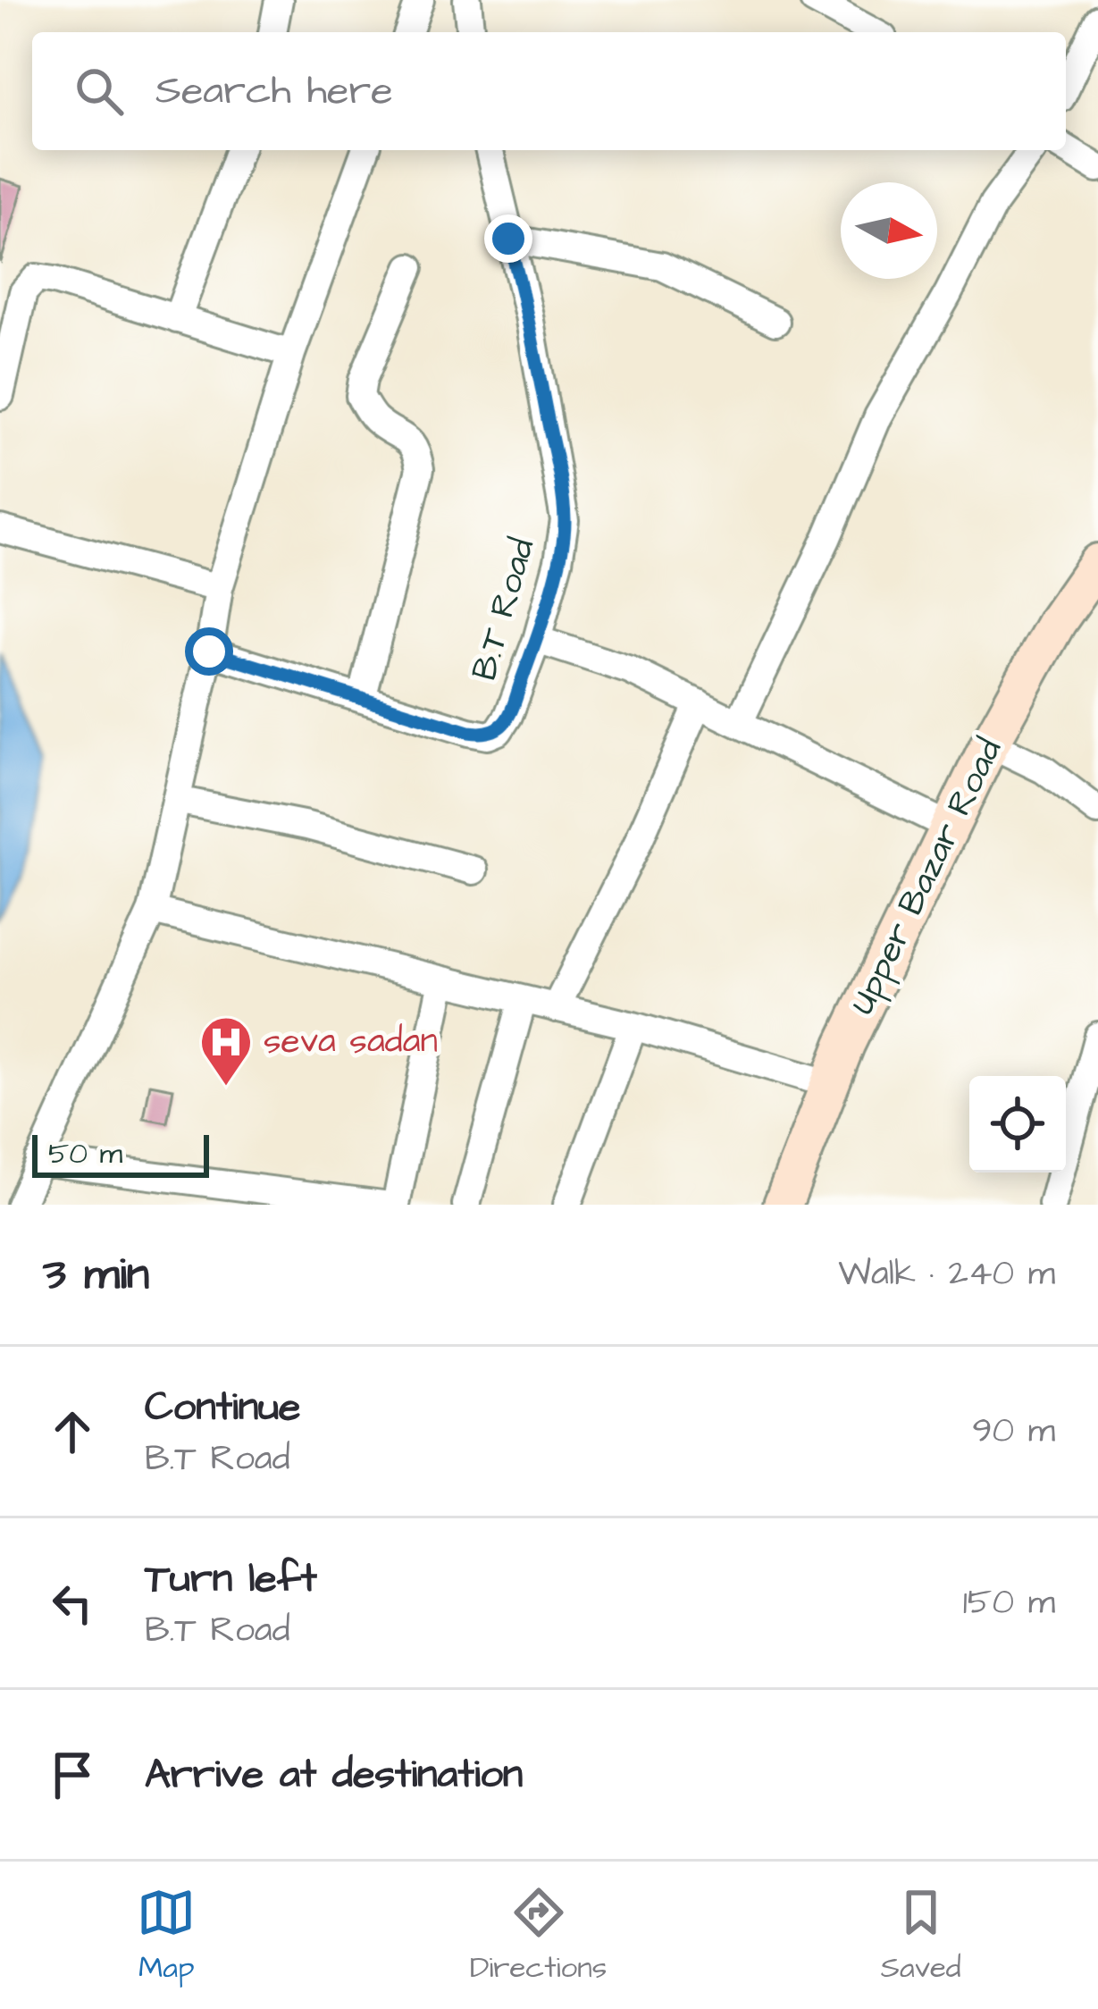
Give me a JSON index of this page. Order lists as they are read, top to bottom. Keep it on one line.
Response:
{"streets":{"street":["B.T Road","Upper Bazar Road"]},"places":{"hospital":["seva sadan"]},"scale_bar":"50 m","north":"right","page":{"search":"Search here","scale":"50 m","heading":["3 min","Walk · 240 m"],"list":[["Continue","B.T Road","90 m"],["Turn left","B.T Road","150 m"],"Arrive at destination"],"nav":["Map","Directions","Saved"]}}
